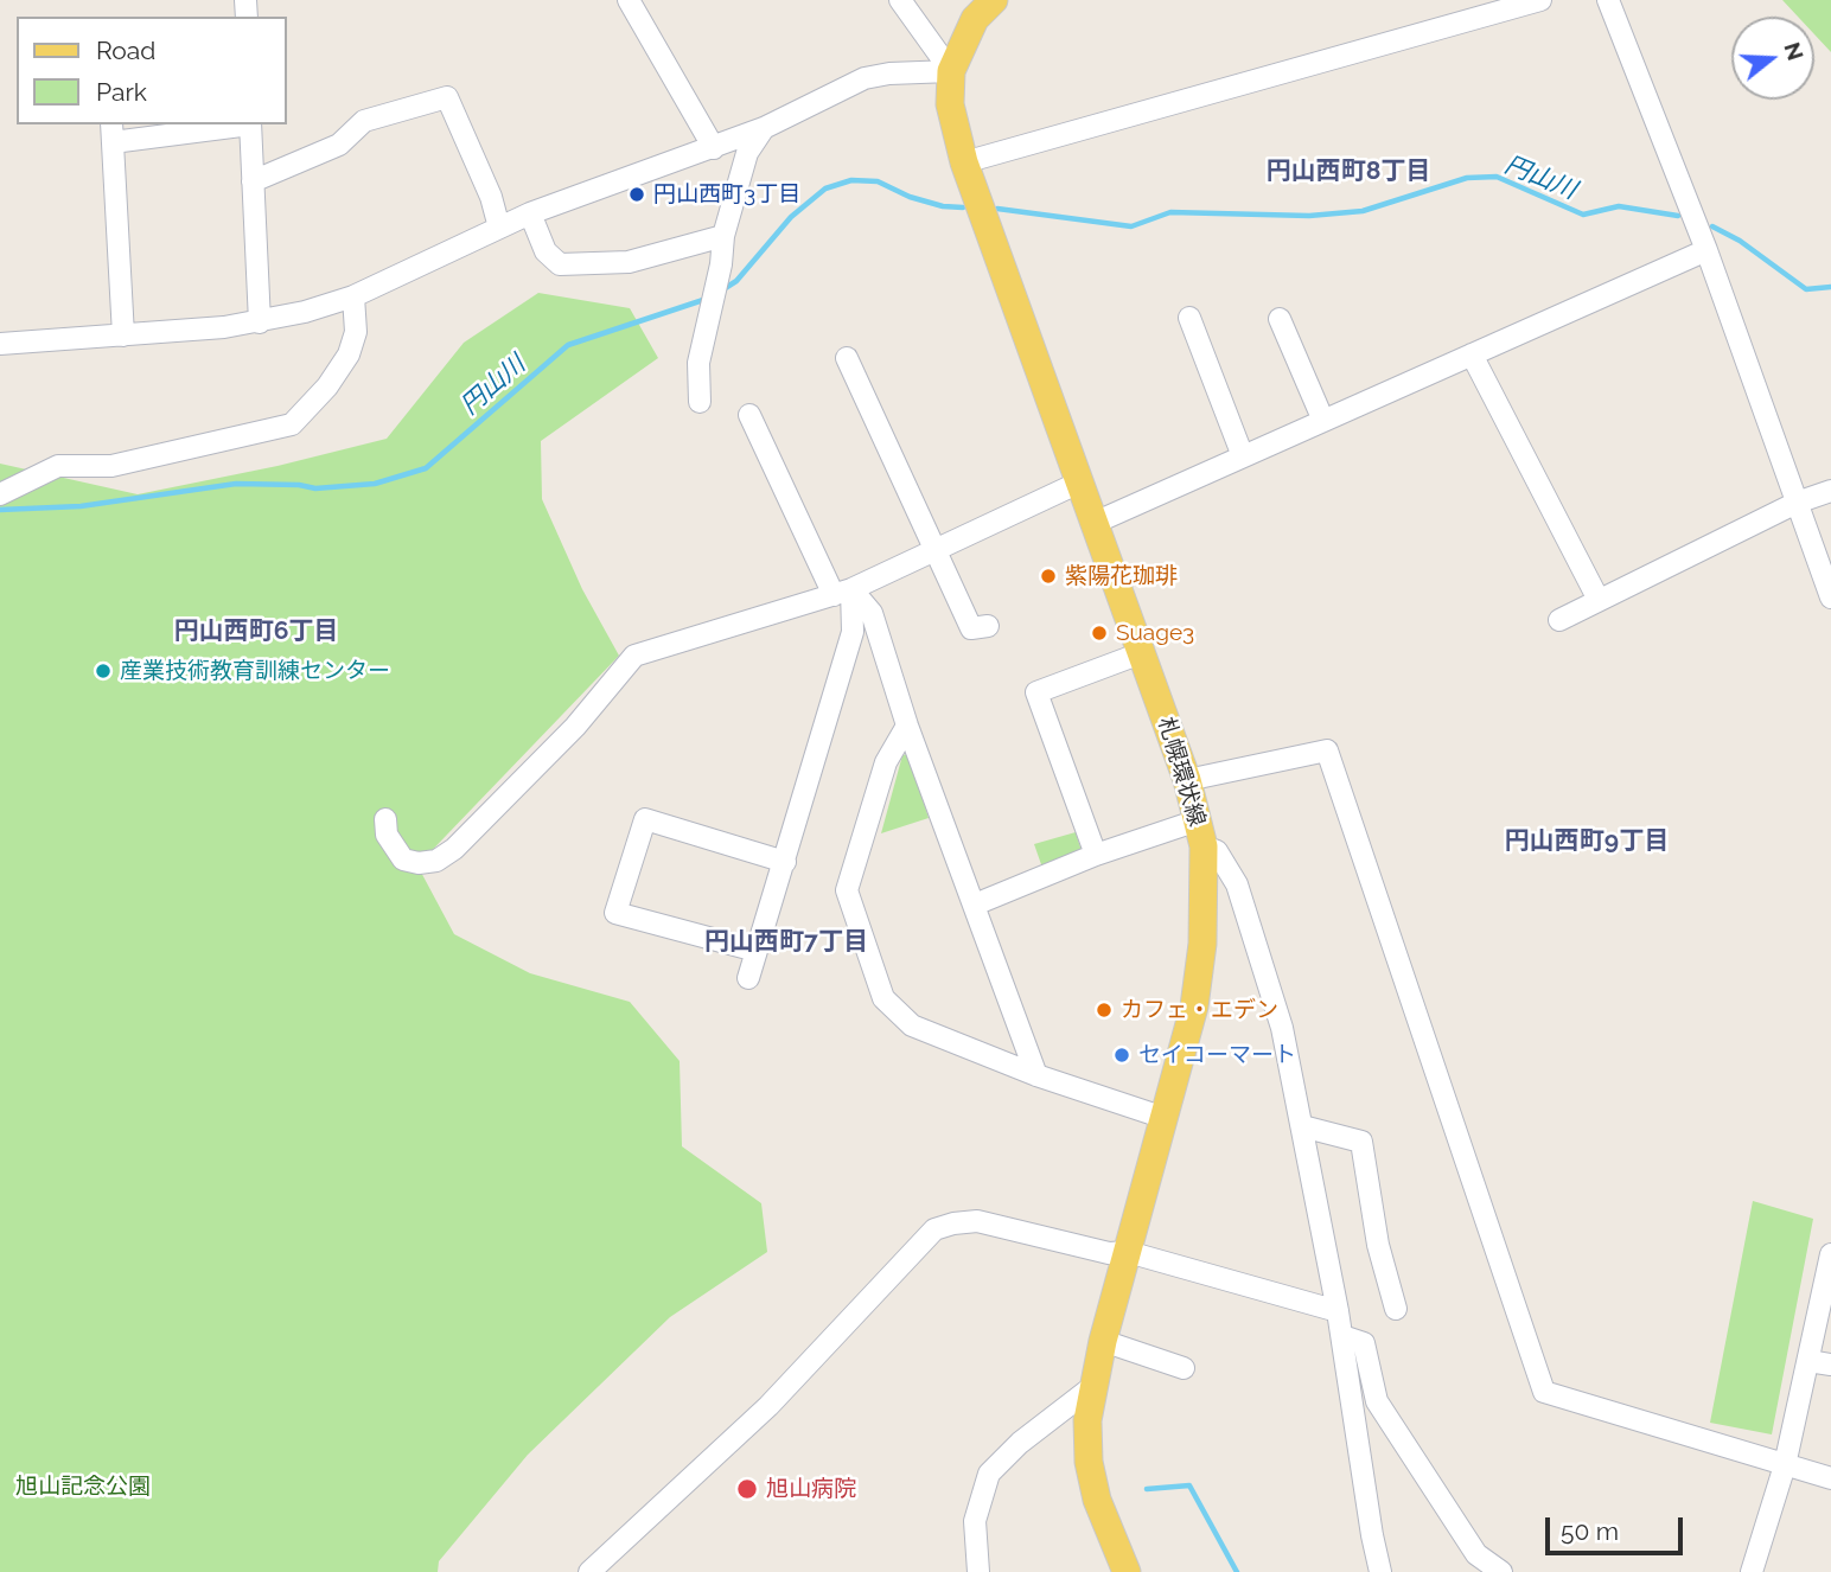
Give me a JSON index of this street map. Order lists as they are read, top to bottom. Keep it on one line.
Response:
{"streets":{"main road":["札幌環状線"]},"districts":["円山西町8丁目","円山西町6丁目","円山西町9丁目","円山西町7丁目"],"water":["円山川"],"parks":["旭山記念公園"],"places":["円山西町3丁目","紫陽花珈琲","Suage3","産業技術教育訓練センター","カフェ・エデン","セイコーマート","旭山病院"],"legend":["Road","Park"],"scale_bar":"50 m","north":"right"}
